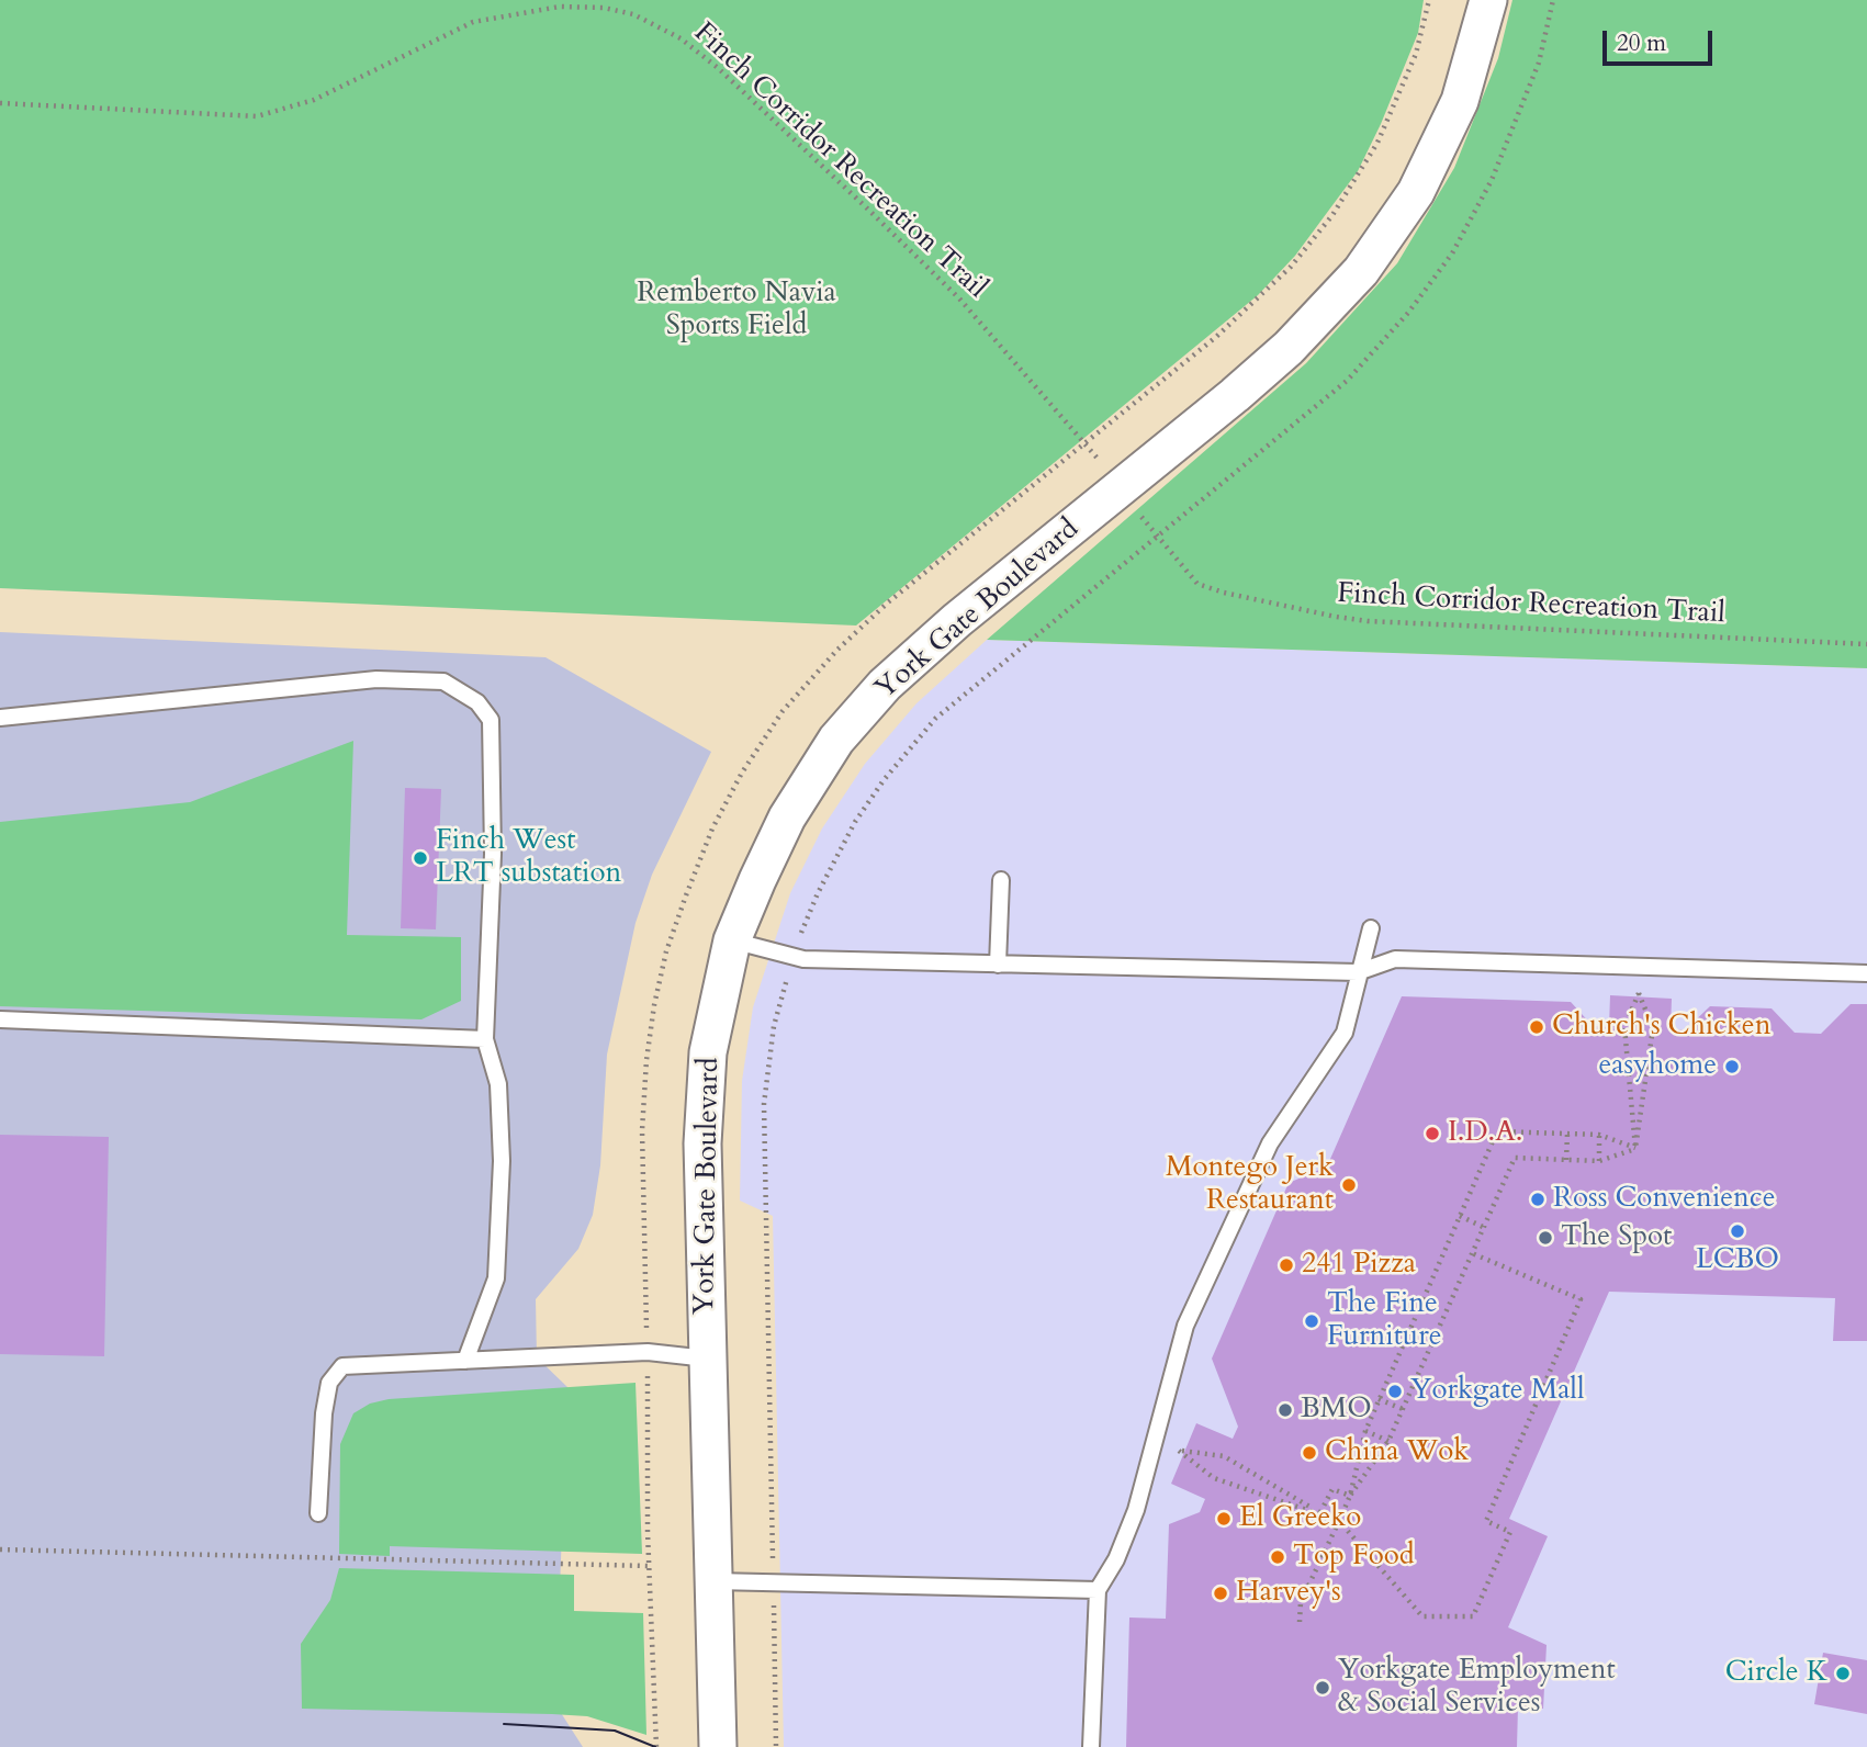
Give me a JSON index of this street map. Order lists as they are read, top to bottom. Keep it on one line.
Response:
{"streets":{"street":["York Gate Boulevard"],"path":["Finch Corridor Recreation Trail"]},"parks":["Remberto Navia Sports Field"],"places":["Finch West LRT substation","Church's Chicken","easyhome","I.D.A.","Montego Jerk Restaurant","Ross Convenience","LCBO","The Spot","241 Pizza","The Fine Furniture","Yorkgate Mall","BMO","China Wok","El Greeko","Top Food","Harvey's","Circle K","Yorkgate Employment & Social Services"],"scale_bar":"20 m"}
